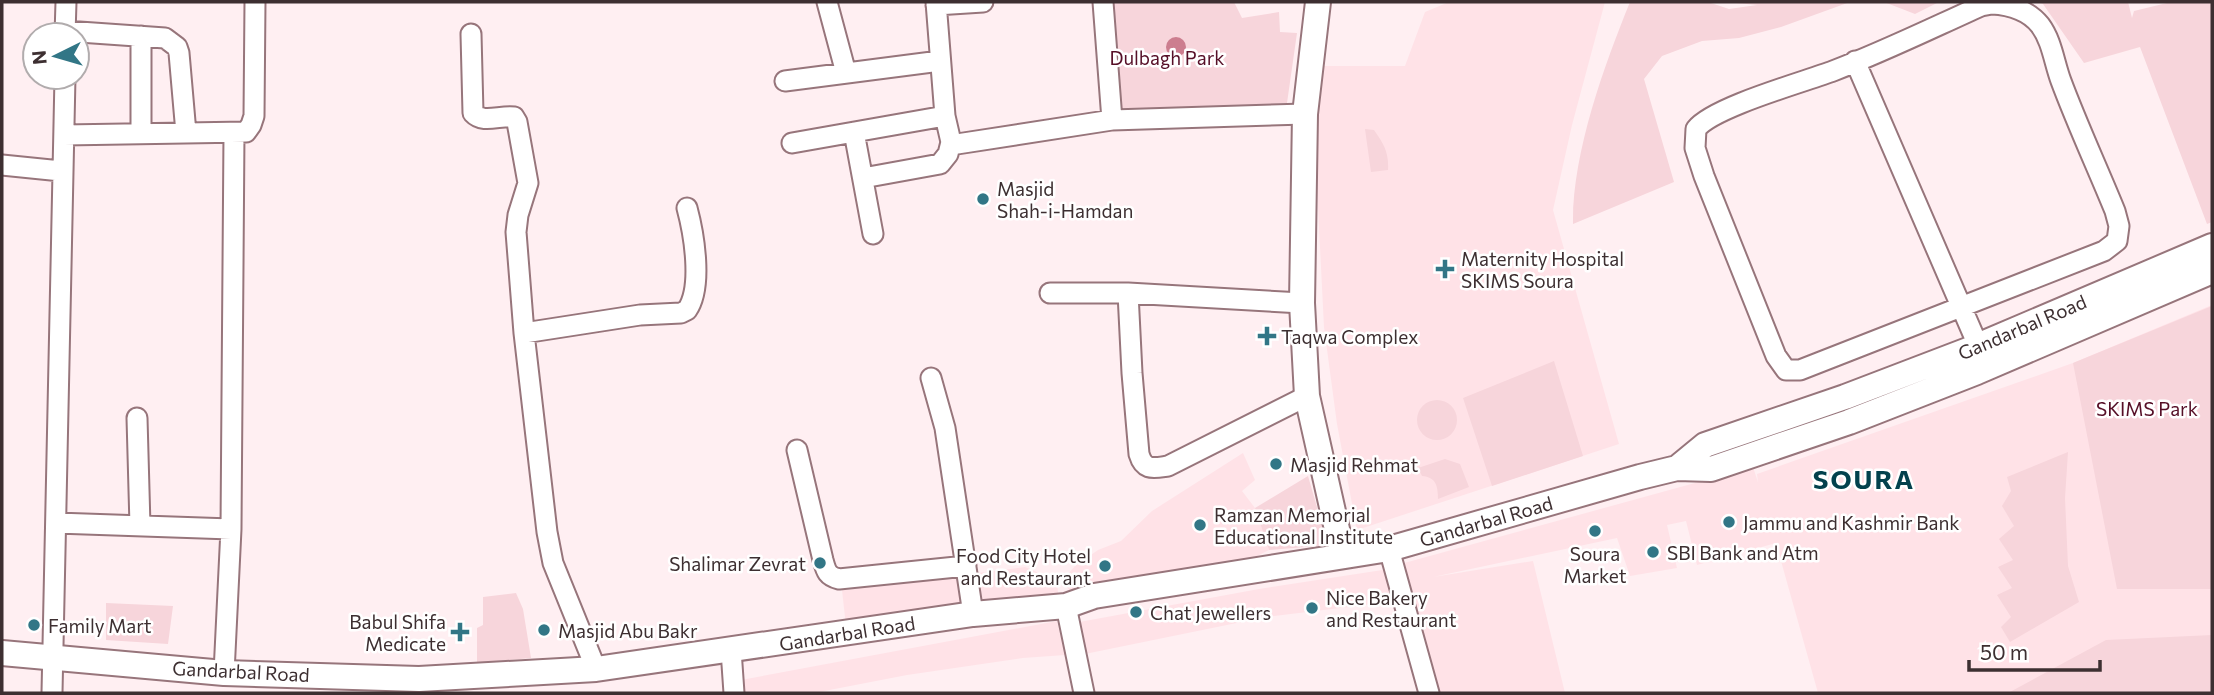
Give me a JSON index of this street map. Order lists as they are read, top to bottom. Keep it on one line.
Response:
{"streets":{"main road":["Gandarbal Road"]},"districts":["SOURA"],"parks":["Dulbagh Park","SKIMS Park"],"places":{"other":["Masjid Shah-i-Hamdan","Masjid Rehmat","Jammu and Kashmir Bank","Ramzan Memorial Educational Institute","Soura Market","SBI Bank and Atm","Shalimar Zevrat","Food City Hotel and Restaurant","Nice Bakery and Restaurant","Chat Jewellers","Family Mart","Masjid Abu Bakr"],"health":["Maternity Hospital SKIMS Soura","Taqwa Complex","Babul Shifa Medicate"]},"scale_bar":"50 m","north":"left"}
